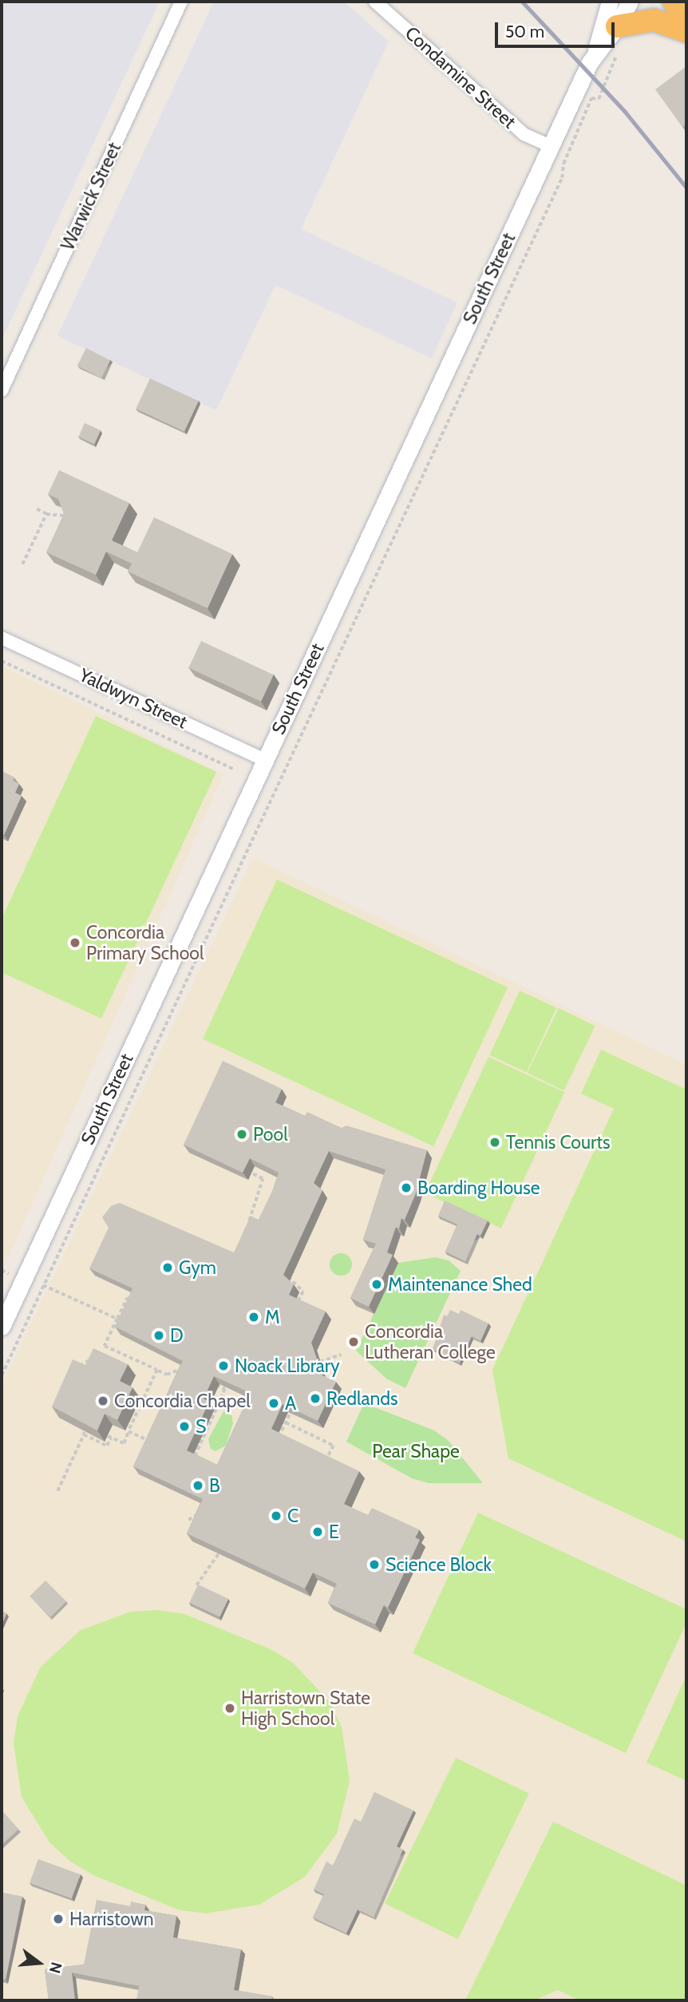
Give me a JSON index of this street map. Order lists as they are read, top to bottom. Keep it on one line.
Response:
{"streets":{"street":["Condamine Street","Warwick Street","South Street","Yaldwyn Street"]},"crossings":[["Condamine Street","South Street"],["South Street","Yaldwyn Street"]],"parks":["Pear Shape"],"places":["Concordia Primary School","Pool","Tennis Courts","Boarding House","Gym","Maintenance Shed","M","D","Concordia Lutheran College","Noack Library","Redlands","Concordia Chapel","A","S","B","C","E","Science Block","Harristown State High School","Harristown"],"scale_bar":"50 m","north":"right"}
